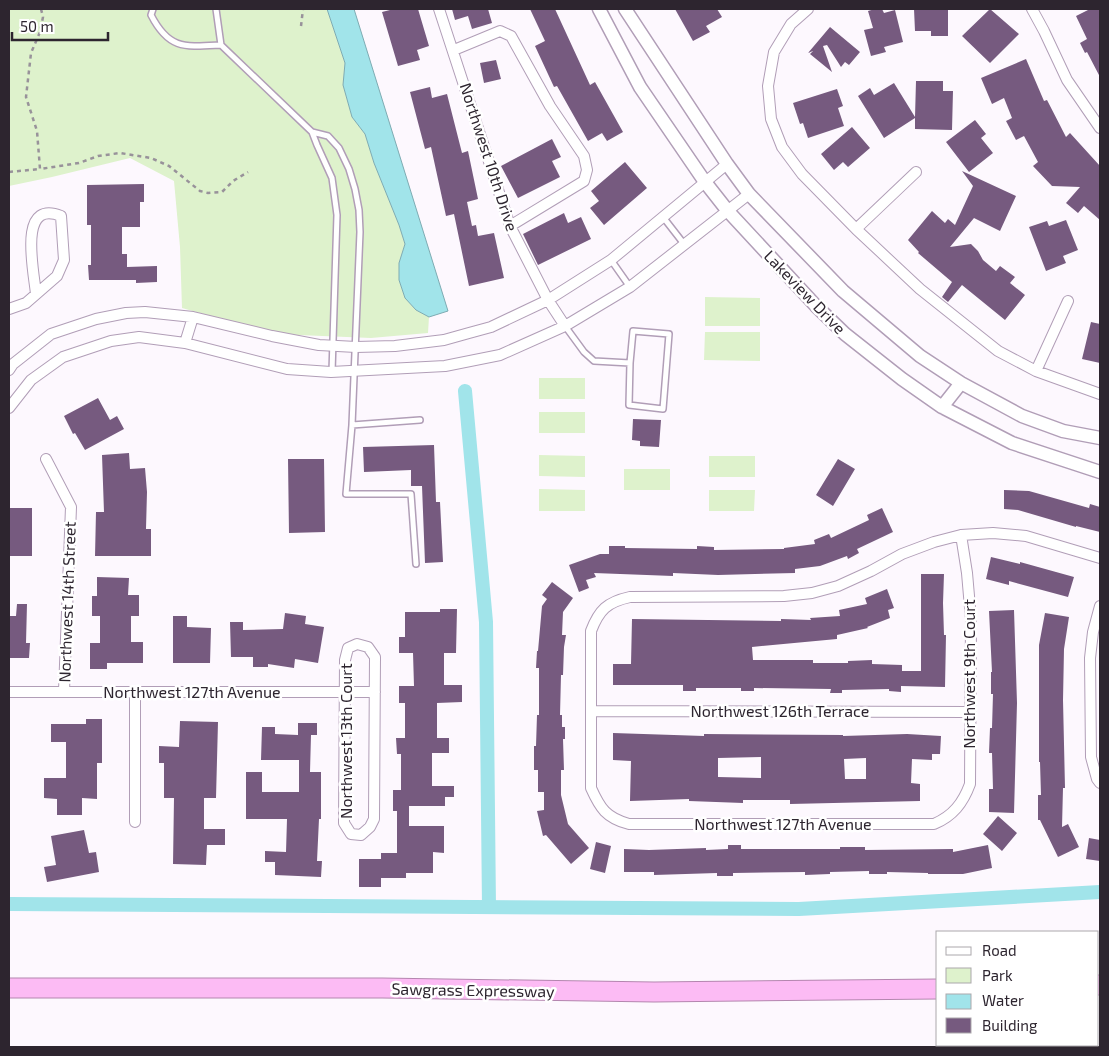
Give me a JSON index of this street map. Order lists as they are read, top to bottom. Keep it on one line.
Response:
{"streets":{"highway":["Sawgrass Expressway"],"street":["Northwest 10th Drive","Lakeview Drive","Northwest 14th Street","Northwest 9th Court","Northwest 127th Avenue","Northwest 126th Terrace","Northwest 13th Court"]},"crossings":[["Northwest 14th Street","Northwest 127th Avenue"],["Northwest 9th Court","Northwest 127th Avenue"],["Northwest 9th Court","Northwest 126th Terrace"],["Northwest 127th Avenue","Northwest 126th Terrace"],["Northwest 127th Avenue","Northwest 13th Court"]],"legend":["Road","Park","Water","Building"],"scale_bar":"50 m"}
